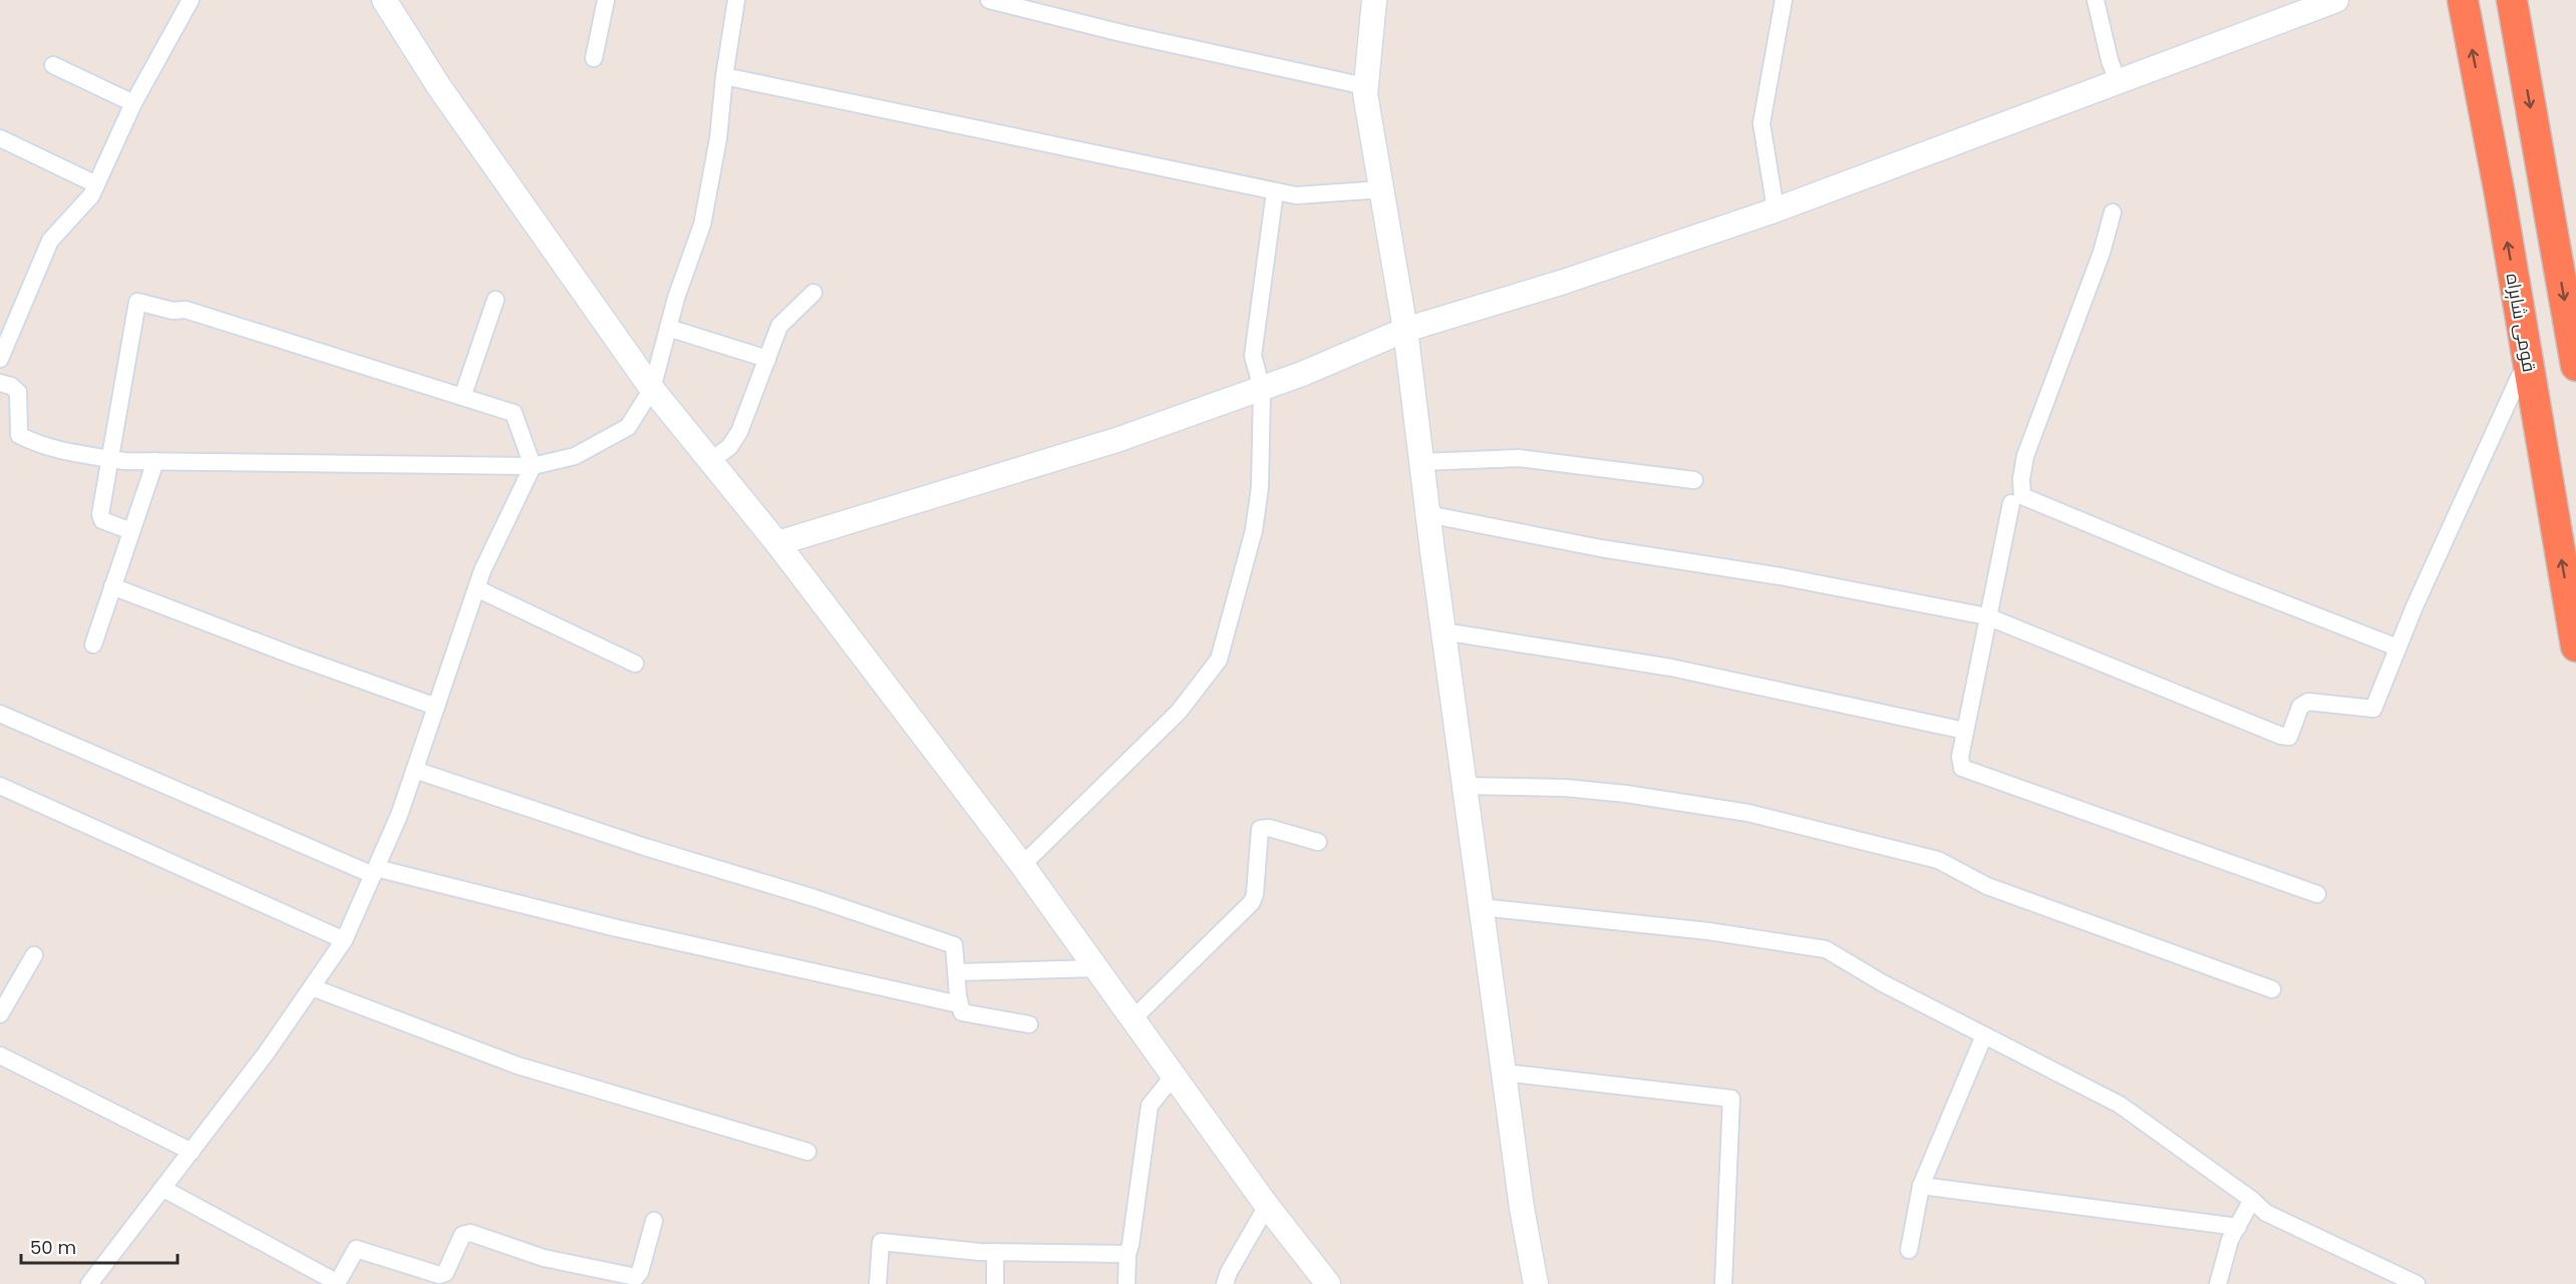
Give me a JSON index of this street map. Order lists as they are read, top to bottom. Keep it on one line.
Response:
{"streets":{"highway":["قومی شاہراہ"]},"scale_bar":"50 m"}
